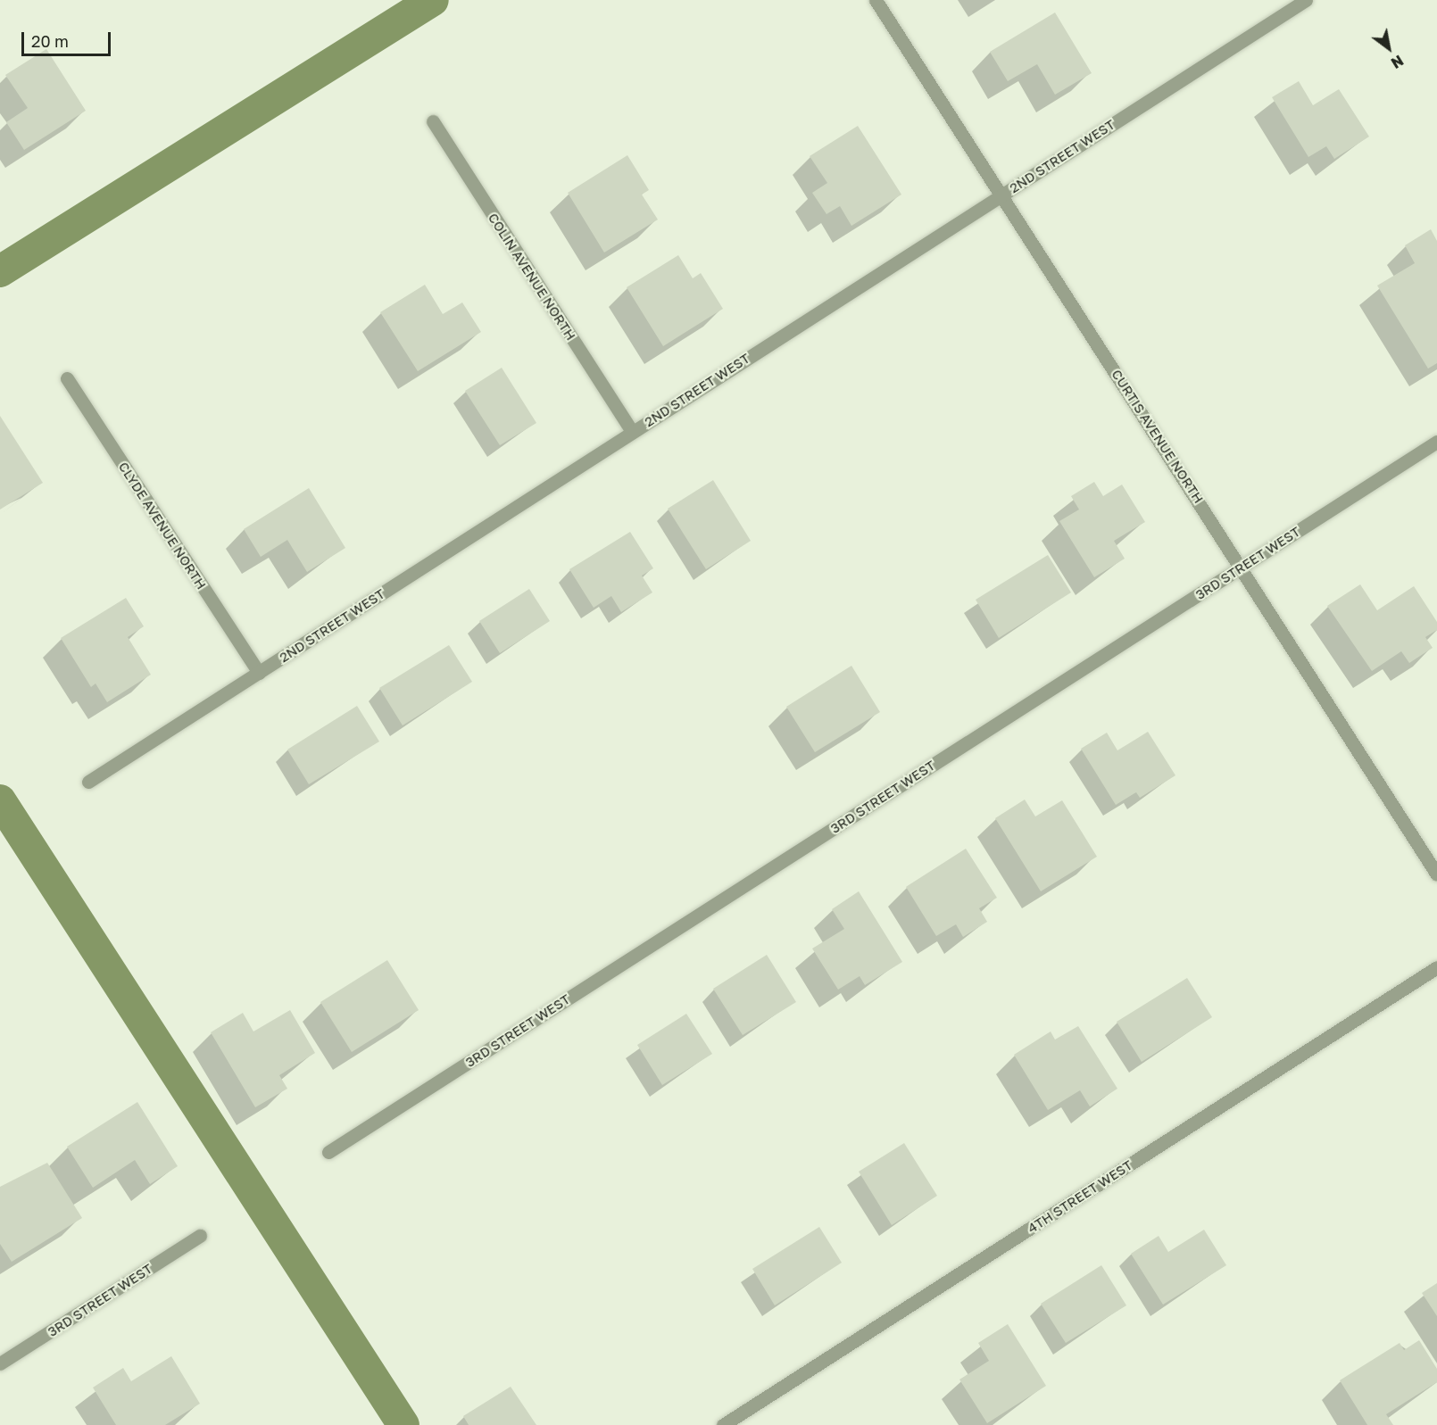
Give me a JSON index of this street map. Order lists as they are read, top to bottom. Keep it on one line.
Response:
{"streets":{"street":["2ND STREET WEST","COLIN AVENUE NORTH","CURTIS AVENUE NORTH","CLYDE AVENUE NORTH","3RD STREET WEST","4TH STREET WEST"]},"crossings":[["2ND STREET WEST","COLIN AVENUE NORTH"],["2ND STREET WEST","CURTIS AVENUE NORTH"],["2ND STREET WEST","CLYDE AVENUE NORTH"],["CURTIS AVENUE NORTH","3RD STREET WEST"]],"scale_bar":"20 m","north":"bottom right"}
